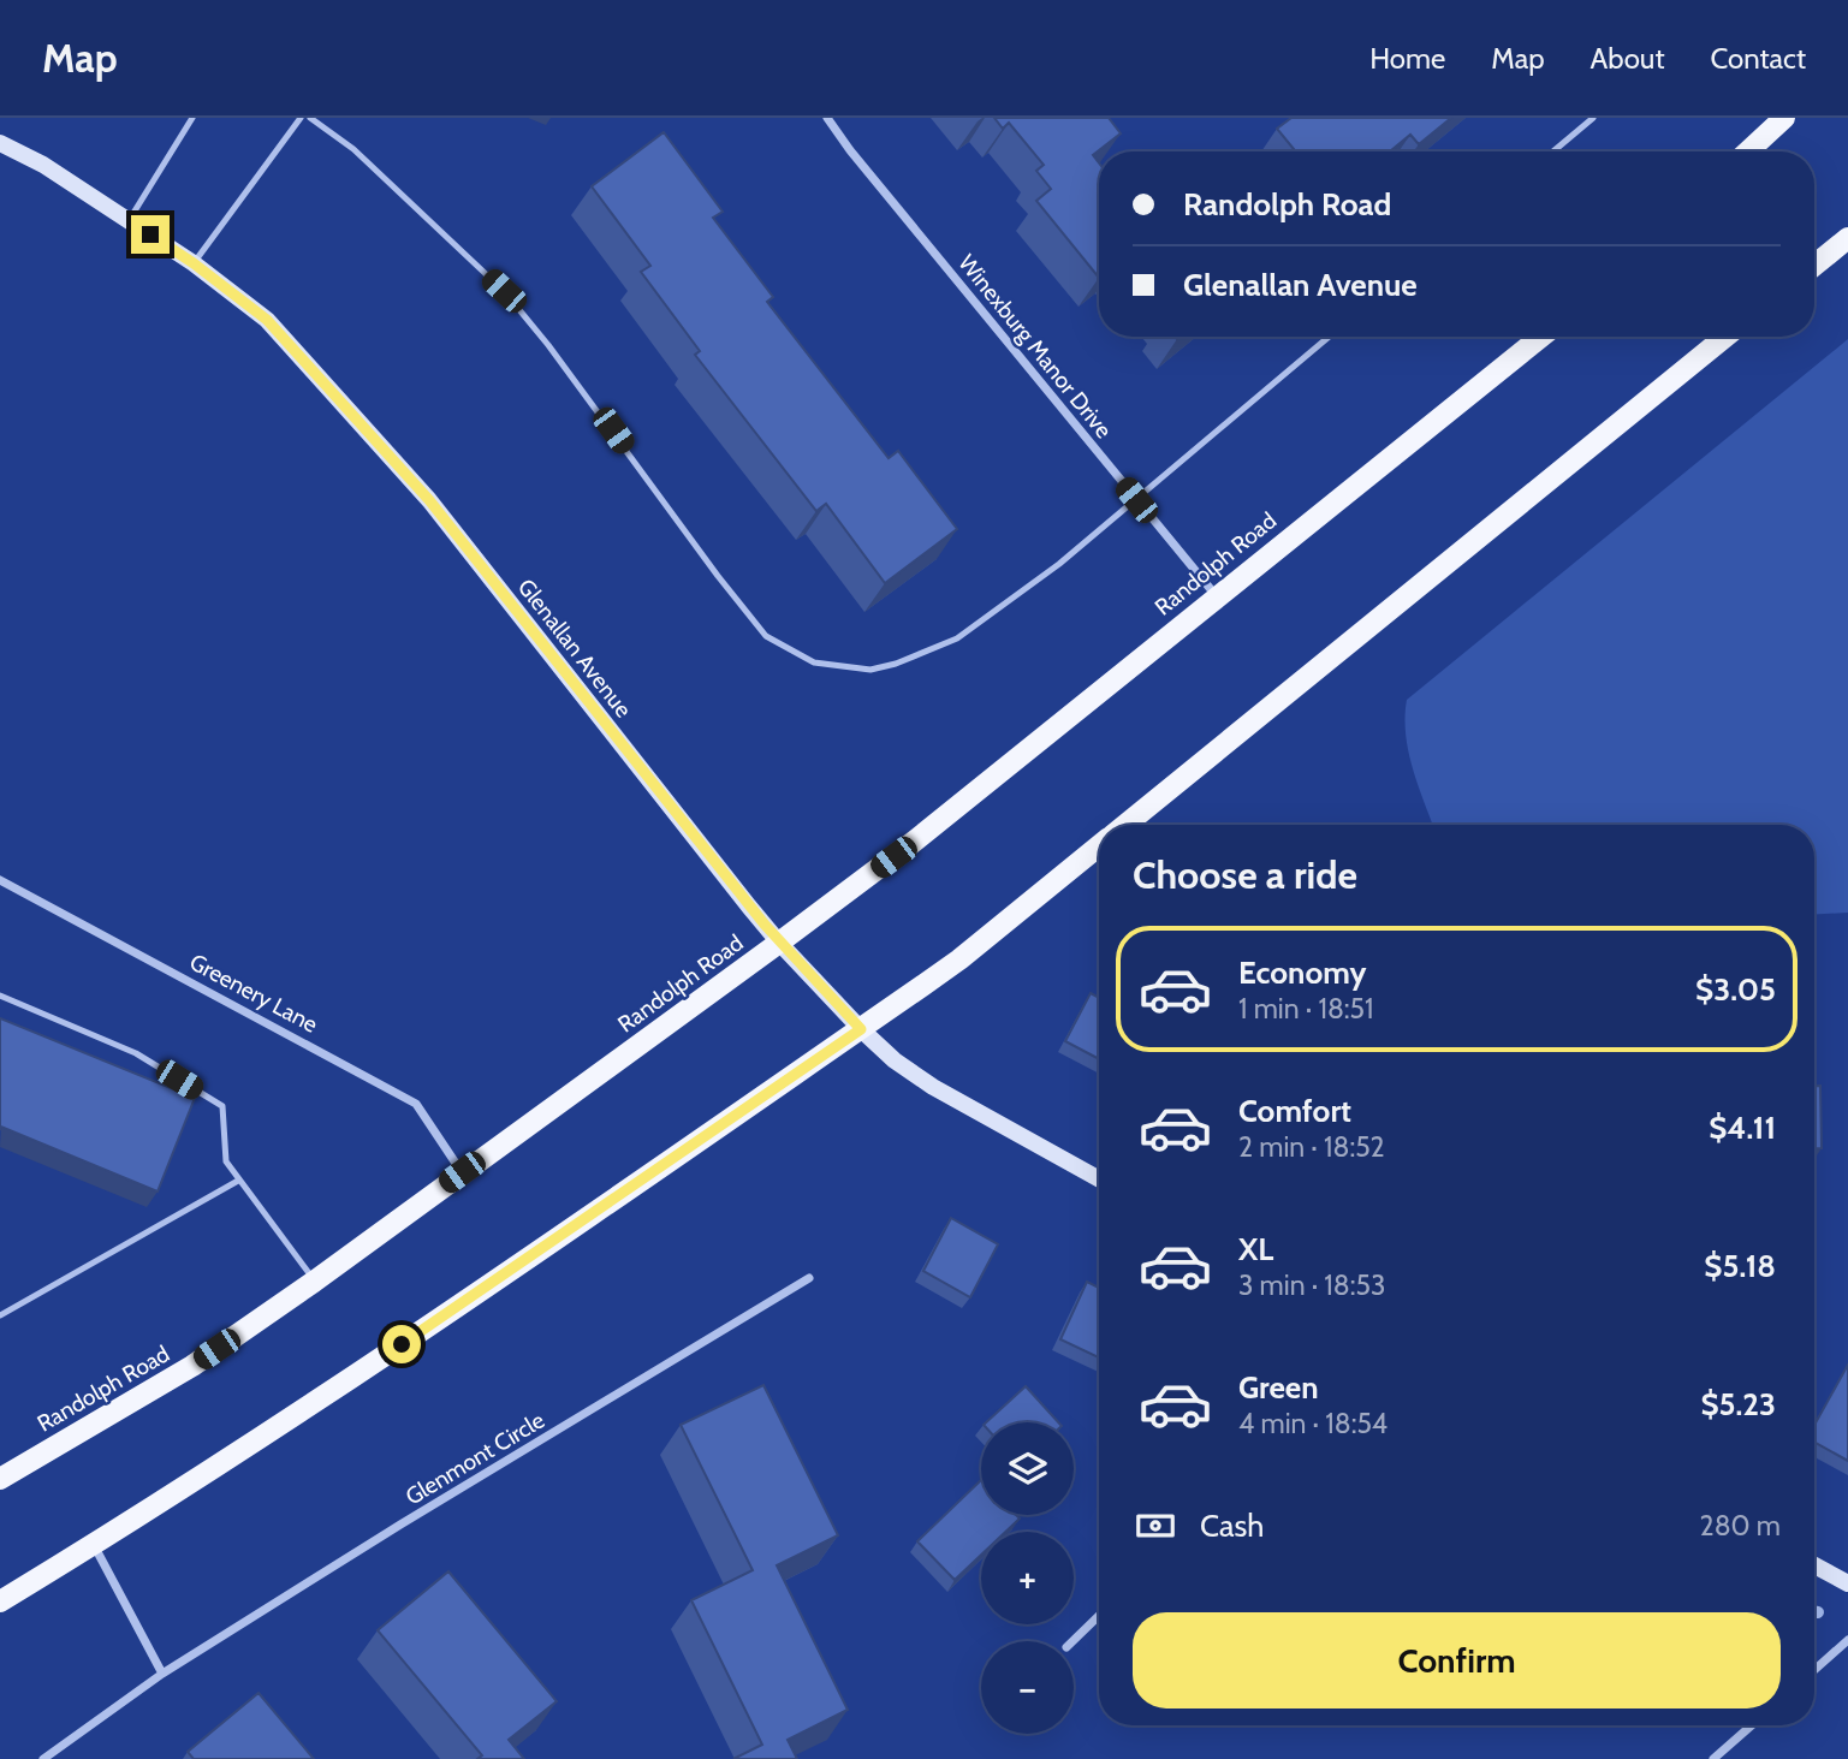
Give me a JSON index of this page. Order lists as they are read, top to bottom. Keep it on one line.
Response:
{"streets":{"main road":["Randolph Road"],"street":["Winexburg Manor Drive","Glenallan Avenue","Greenery Lane","Glenmont Circle"]},"crossings":[["Winexburg Manor Drive","Randolph Road"],["Randolph Road","Glenallan Avenue"],["Randolph Road","Greenery Lane"]],"page":{"header":"Map","nav":["Home","Map","About","Contact"],"banner":["Randolph Road","Glenallan Avenue"],"heading":"Choose a ride","list":[{"name":"Economy","note":"1 min · 18:51","value":"$3.05"},{"name":"Comfort","note":"2 min · 18:52","value":"$4.11"},{"name":"XL","note":"3 min · 18:53","value":"$5.18"},{"name":"Green","note":"4 min · 18:54","value":"$5.23"}],"map_buttons":["+","−"],"pay":["Cash","280 m"],"buttons":"Confirm"}}
